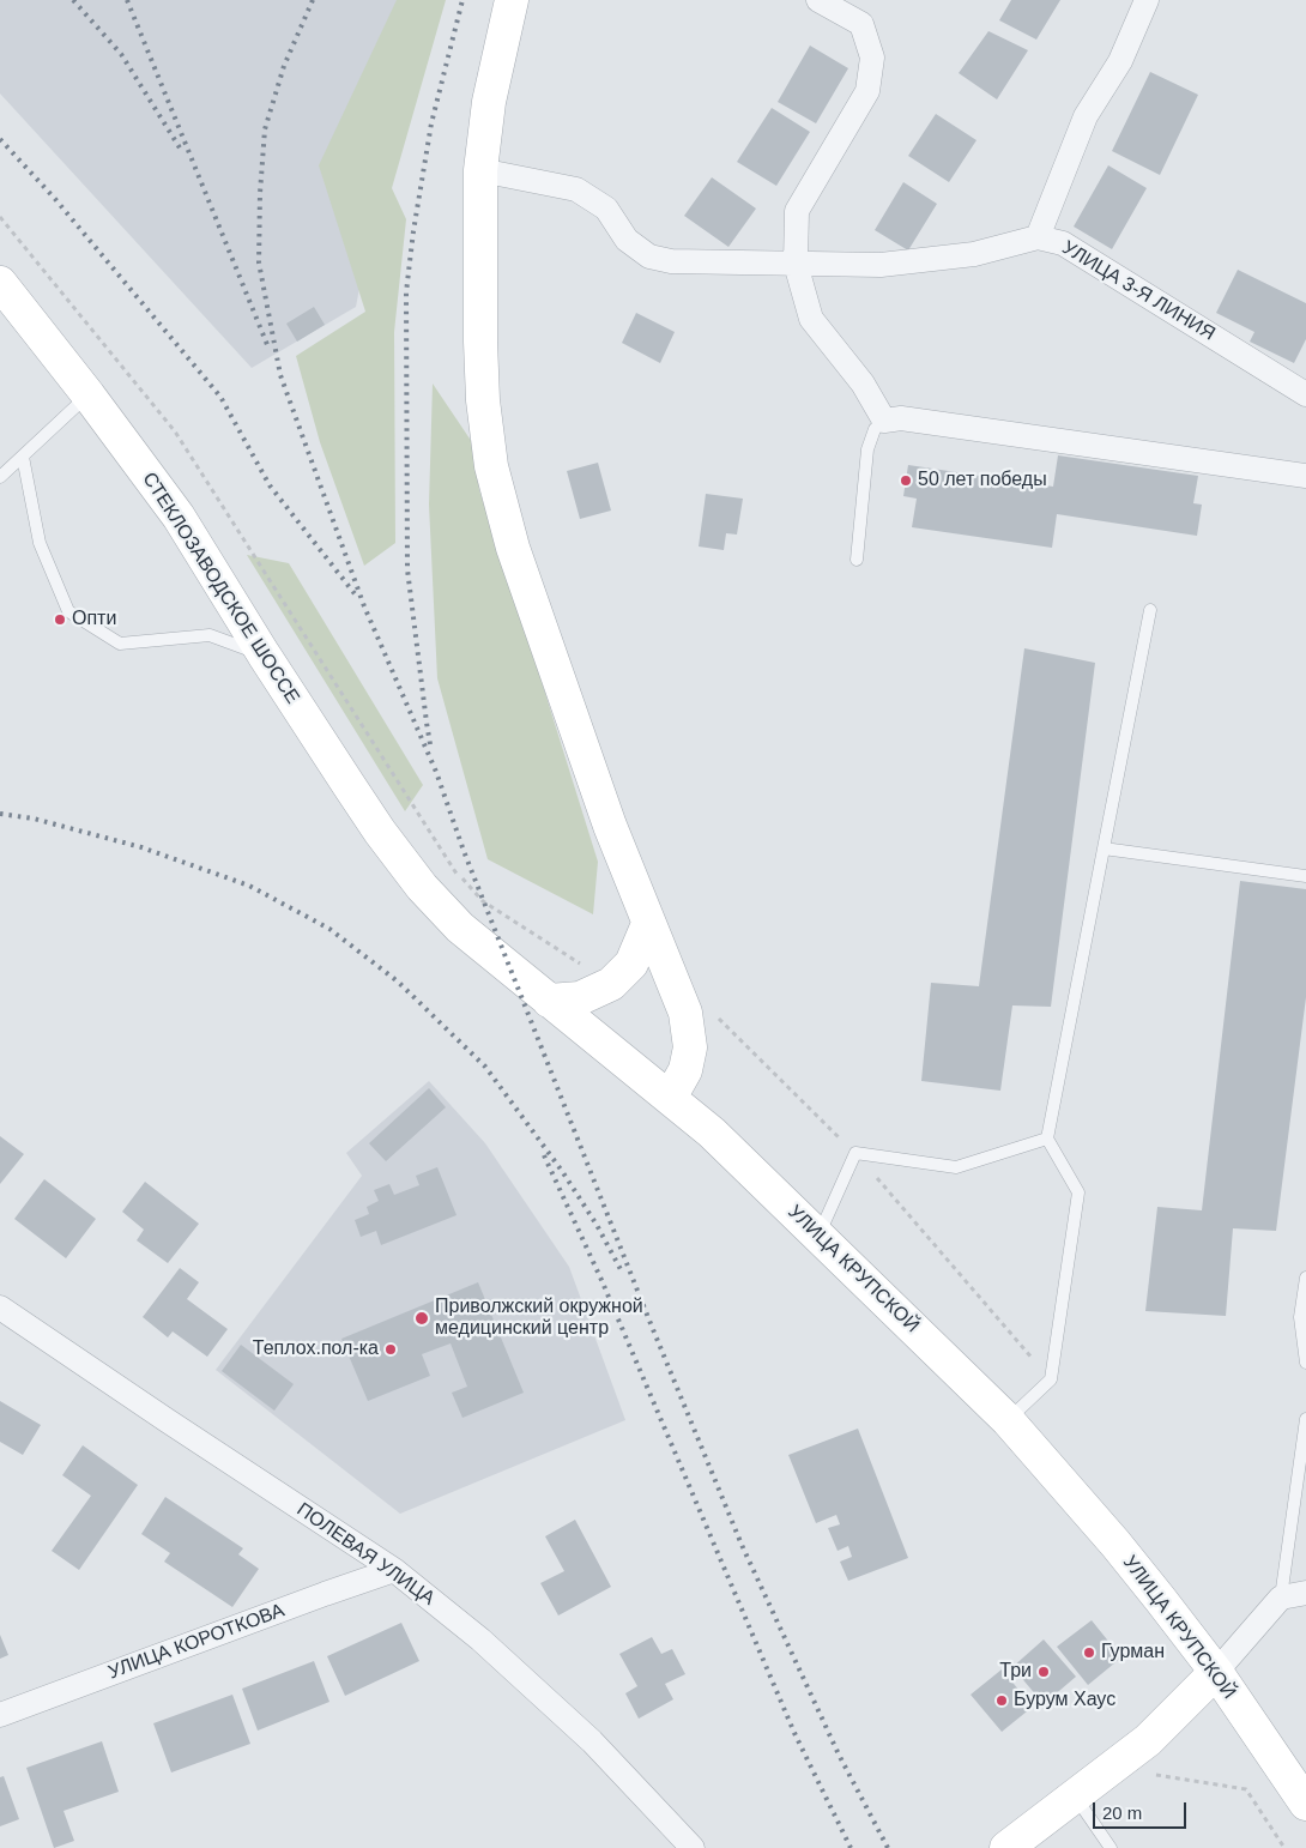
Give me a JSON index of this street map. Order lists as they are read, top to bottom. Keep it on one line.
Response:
{"streets":{"main road":["СТЕКЛОЗАВОДСКОЕ ШОССЕ","УЛИЦА КРУПСКОЙ"],"street":["УЛИЦА 3-Я ЛИНИЯ","ПОЛЕВАЯ УЛИЦА","УЛИЦА КОРОТКОВА"]},"crossings":[["СТЕКЛОЗАВОДСКОЕ ШОССЕ","УЛИЦА КРУПСКОЙ"],["ПОЛЕВАЯ УЛИЦА","УЛИЦА КОРОТКОВА"]],"places":["50 лет победы","Опти","Приволжский окружной медицинский центр","Теплох.пол-ка","Гурман","Три","Бурум Хаус"],"scale_bar":"20 m"}
